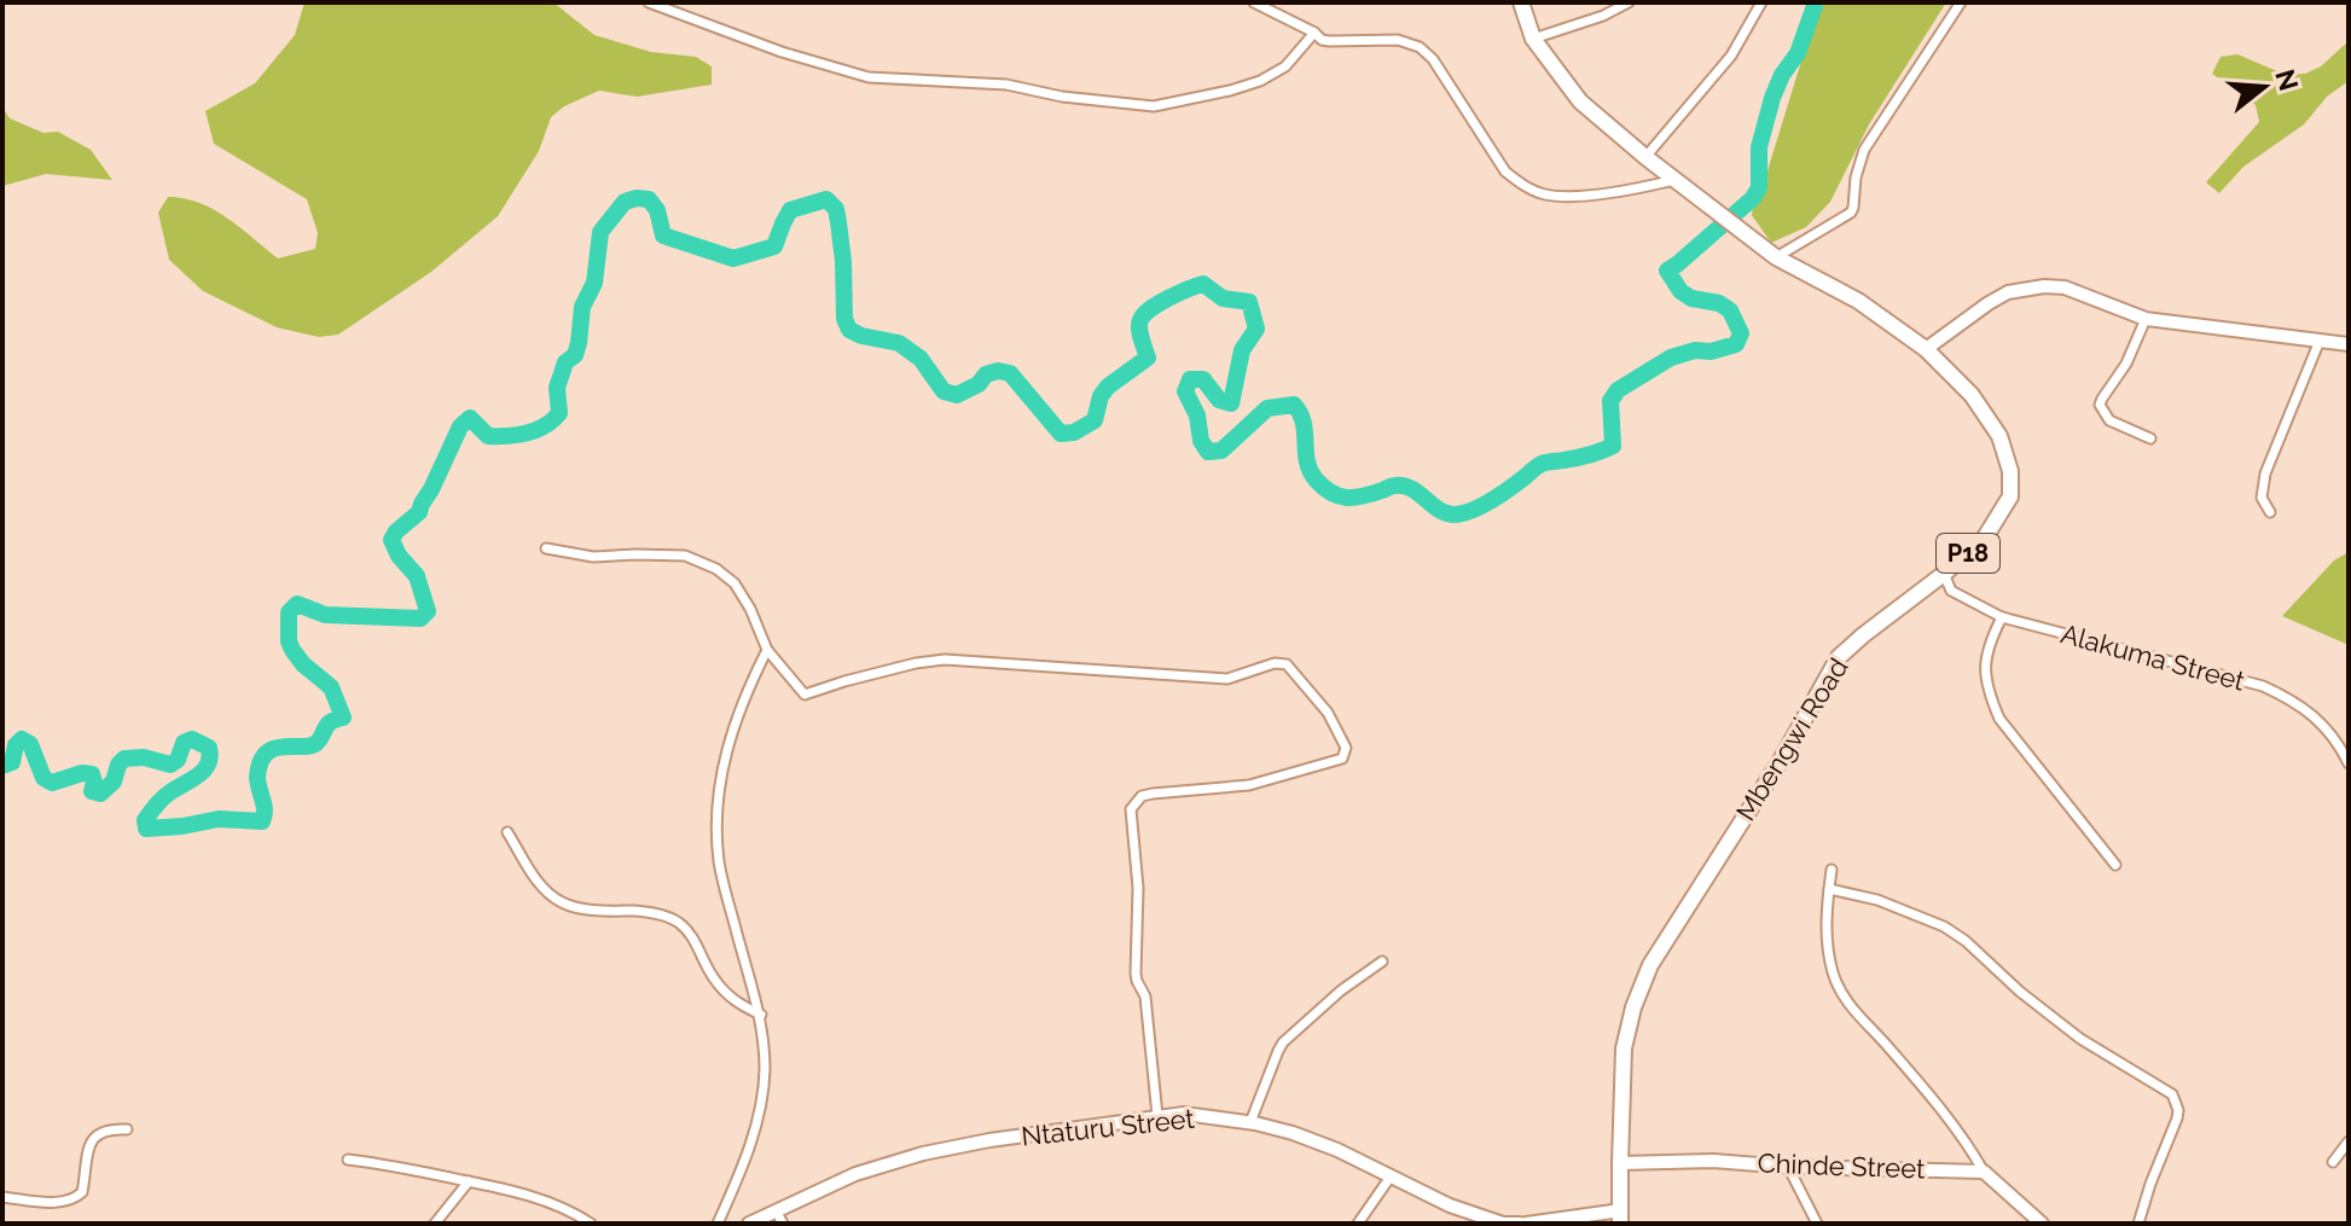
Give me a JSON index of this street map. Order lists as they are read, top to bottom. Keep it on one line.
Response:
{"streets":{"main road":["P18","Mbengwi Road"],"street":["Alakuma Street","Ntaturu Street","Chinde Street"]},"crossings":[["Alakuma Street","Mbengwi Road"],["Mbengwi Road","Ntaturu Street"],["Mbengwi Road","Chinde Street"]],"north":"right"}
